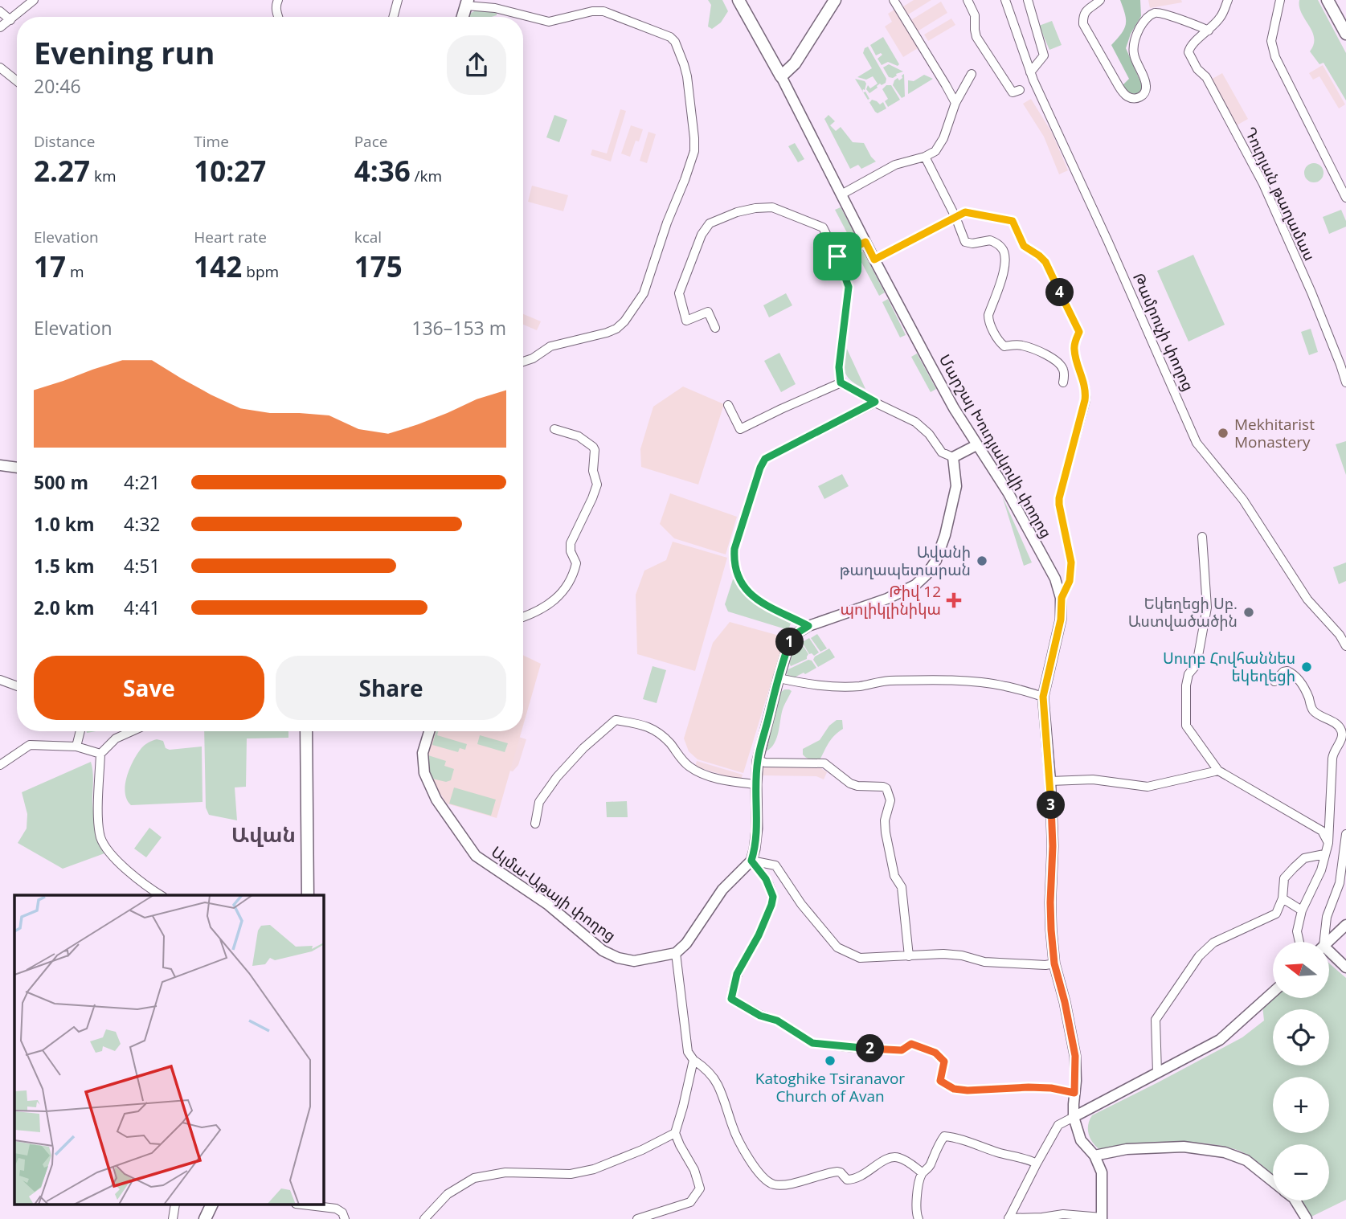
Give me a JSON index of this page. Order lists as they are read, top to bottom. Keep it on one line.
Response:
{"streets":{"street":["Դուրյան թաղամաս","Թամրուչի փողոց","Մարշալ Խուդյակովի փողոց","Ալմա-Աթայի փողոց"]},"districts":["Ավան"],"places":{"other":["Mekhitarist Monastery","Ավանի թաղապետարան","Եկեղեցի Սբ. Աստվածածին","Սուրբ Հովհաննես եկեղեցի","Katoghike Tsiranavor Church of Avan"],"health":["Թիվ 12 պոլիկլինիկա"]},"north":"left","page":{"heading":["Evening run","20:46"],"stats":[["Distance","2.27 km"],["Time","10:27"],["Pace","4:36 /km"],["Elevation","17 m"],["Heart rate","142 bpm"],["kcal","175"]],"pins":["4","1","3","2"],"chart":["Elevation","136–153 m"],"list":[{"name":"500 m","note":"4:21"},{"name":"1.0 km","note":"4:32"},{"name":"1.5 km","note":"4:51"},{"name":"2.0 km","note":"4:41"}],"buttons":["Save","Share"],"map_buttons":["+","−"]}}
